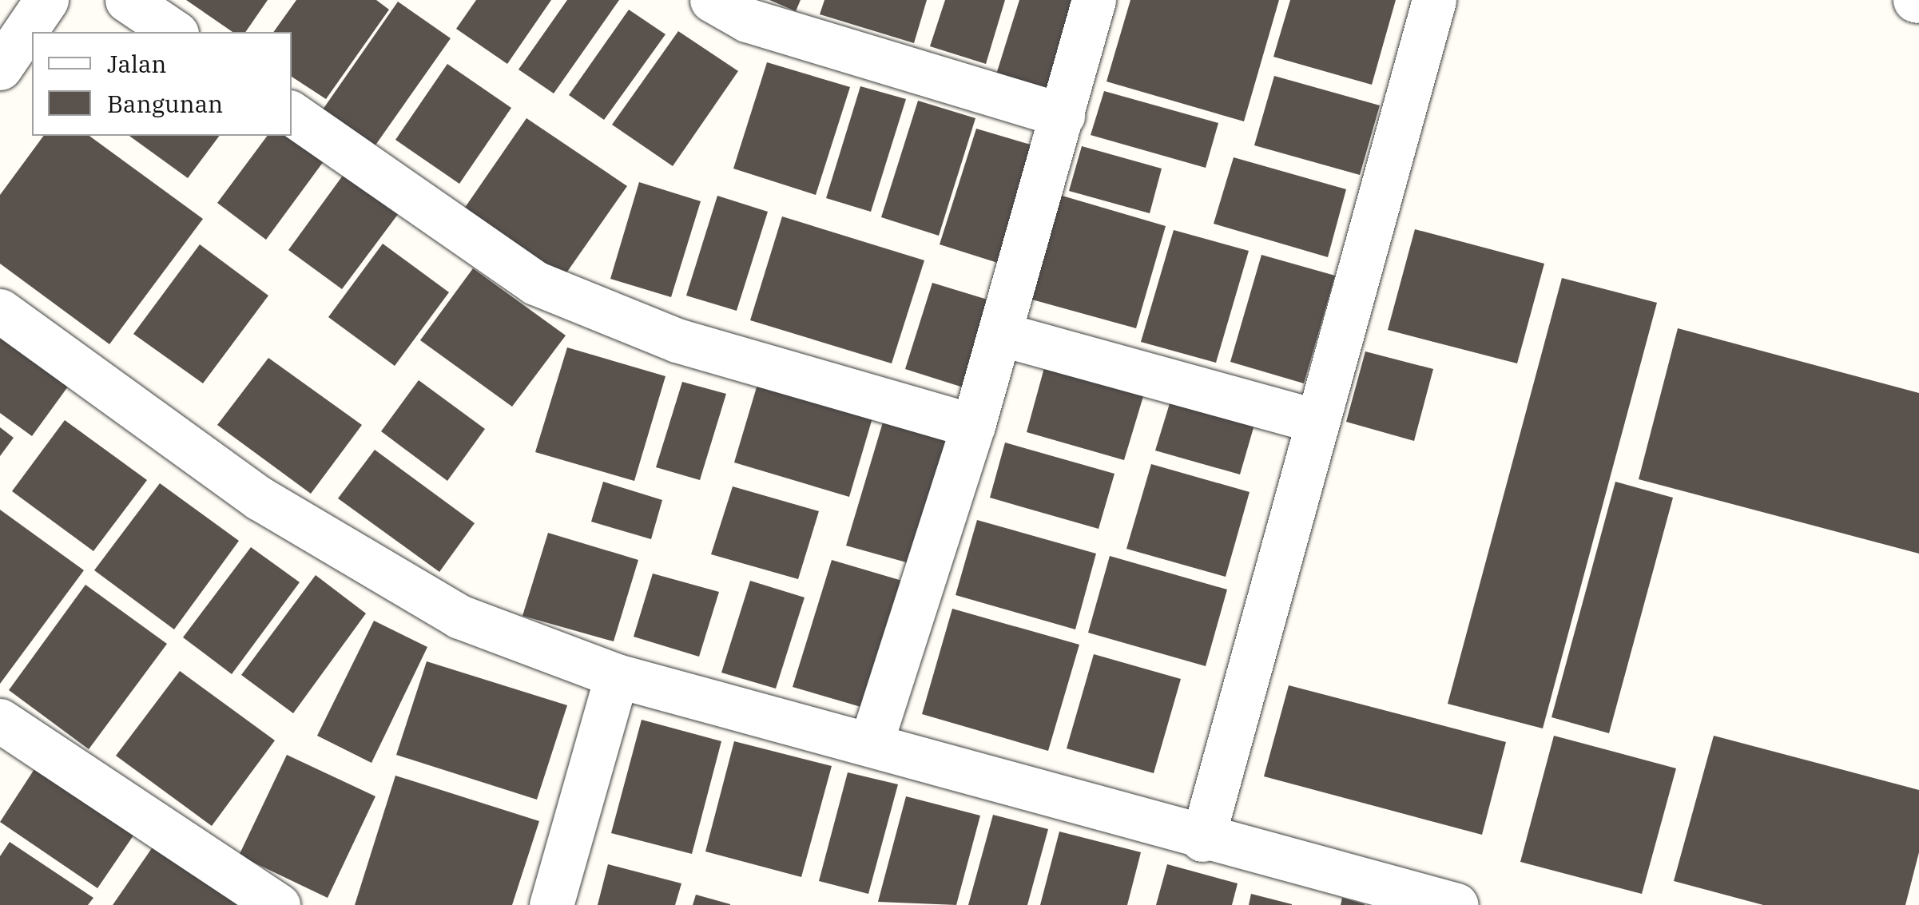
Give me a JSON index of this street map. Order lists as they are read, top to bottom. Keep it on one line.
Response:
{"legend":["Jalan","Bangunan"]}
